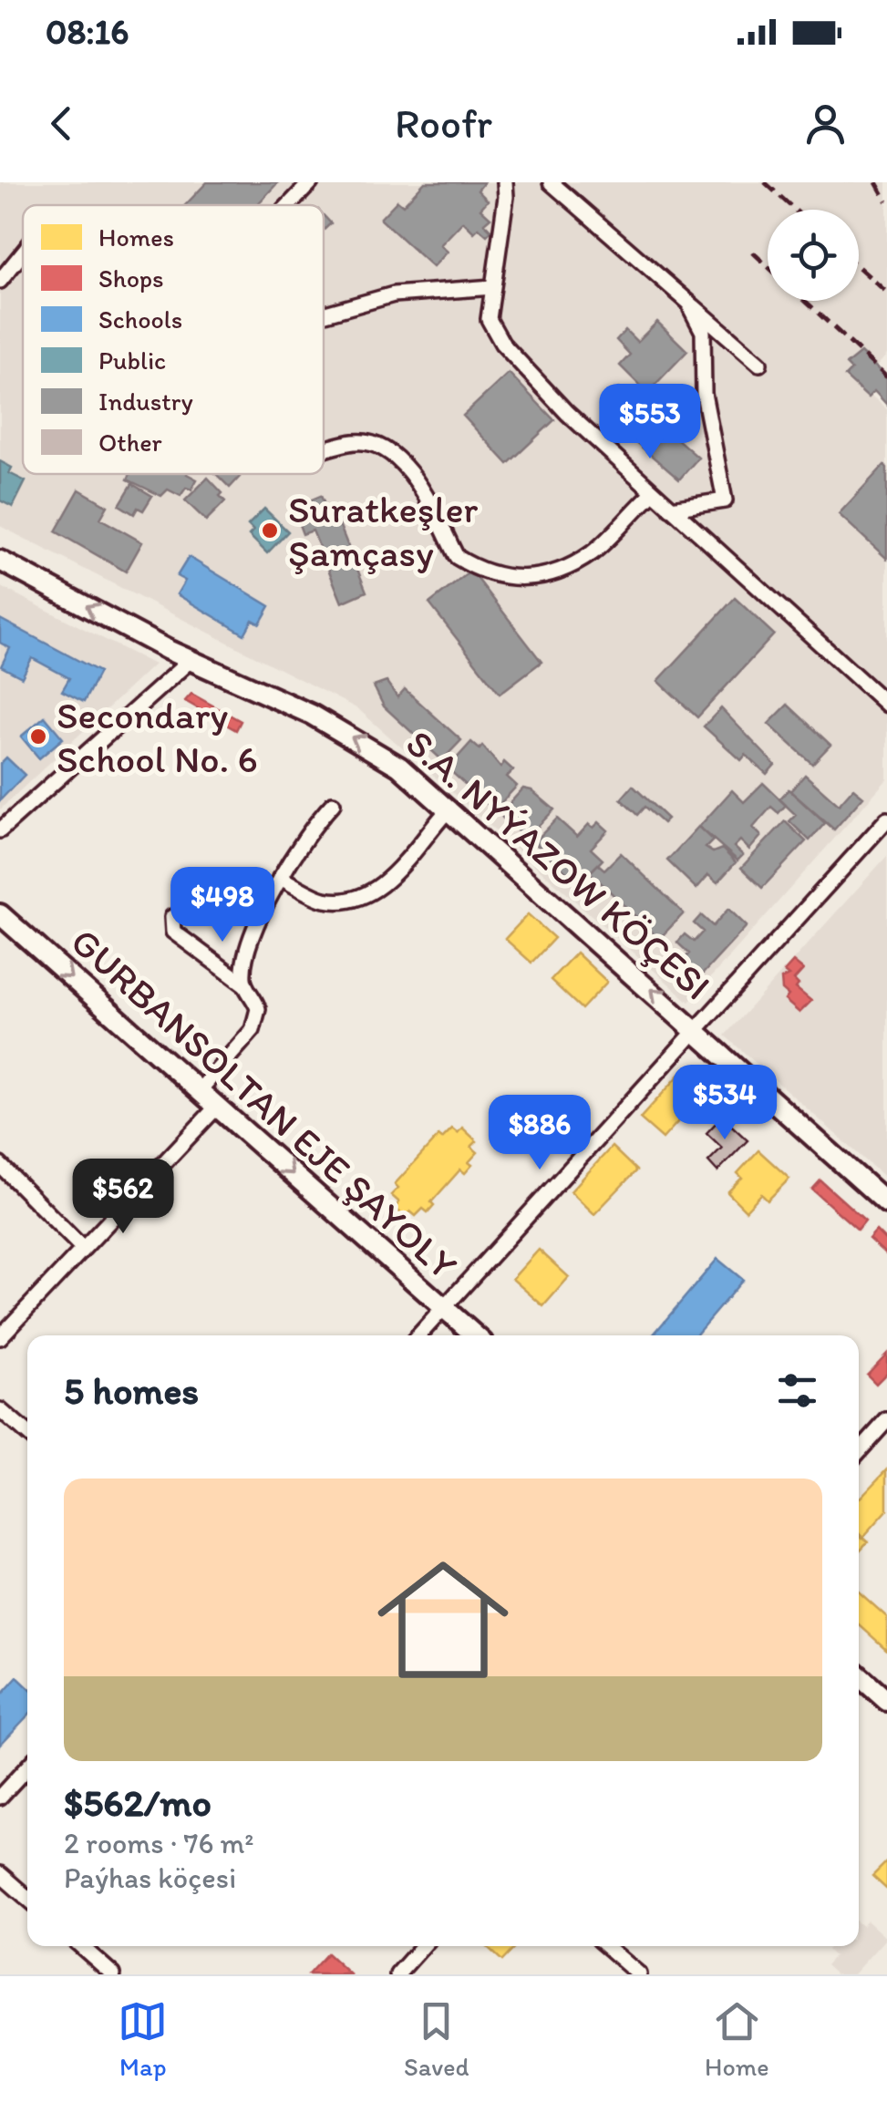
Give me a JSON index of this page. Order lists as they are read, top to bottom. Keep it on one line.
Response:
{"streets":{"main road":["S.A. NYÝAZOW KÖÇESI","GURBANSOLTAN EJE ŞAYOLY"]},"one_way":["S.A. NYÝAZOW KÖÇESI","GURBANSOLTAN EJE ŞAYOLY"],"places":["Suratkeşler Şamçasy","Secondary School No. 6"],"legend":["Homes","Shops","Schools","Public","Industry","Other"],"page":{"status":"08:16","header":"Roofr","price":["$553","$498","$534","$886","$562"],"heading":"5 homes","list":[{"name":"$562/mo","note":"2 rooms · 76 m² · Paýhas köçesi"}],"tabs":["Map","Saved","Home"]}}
